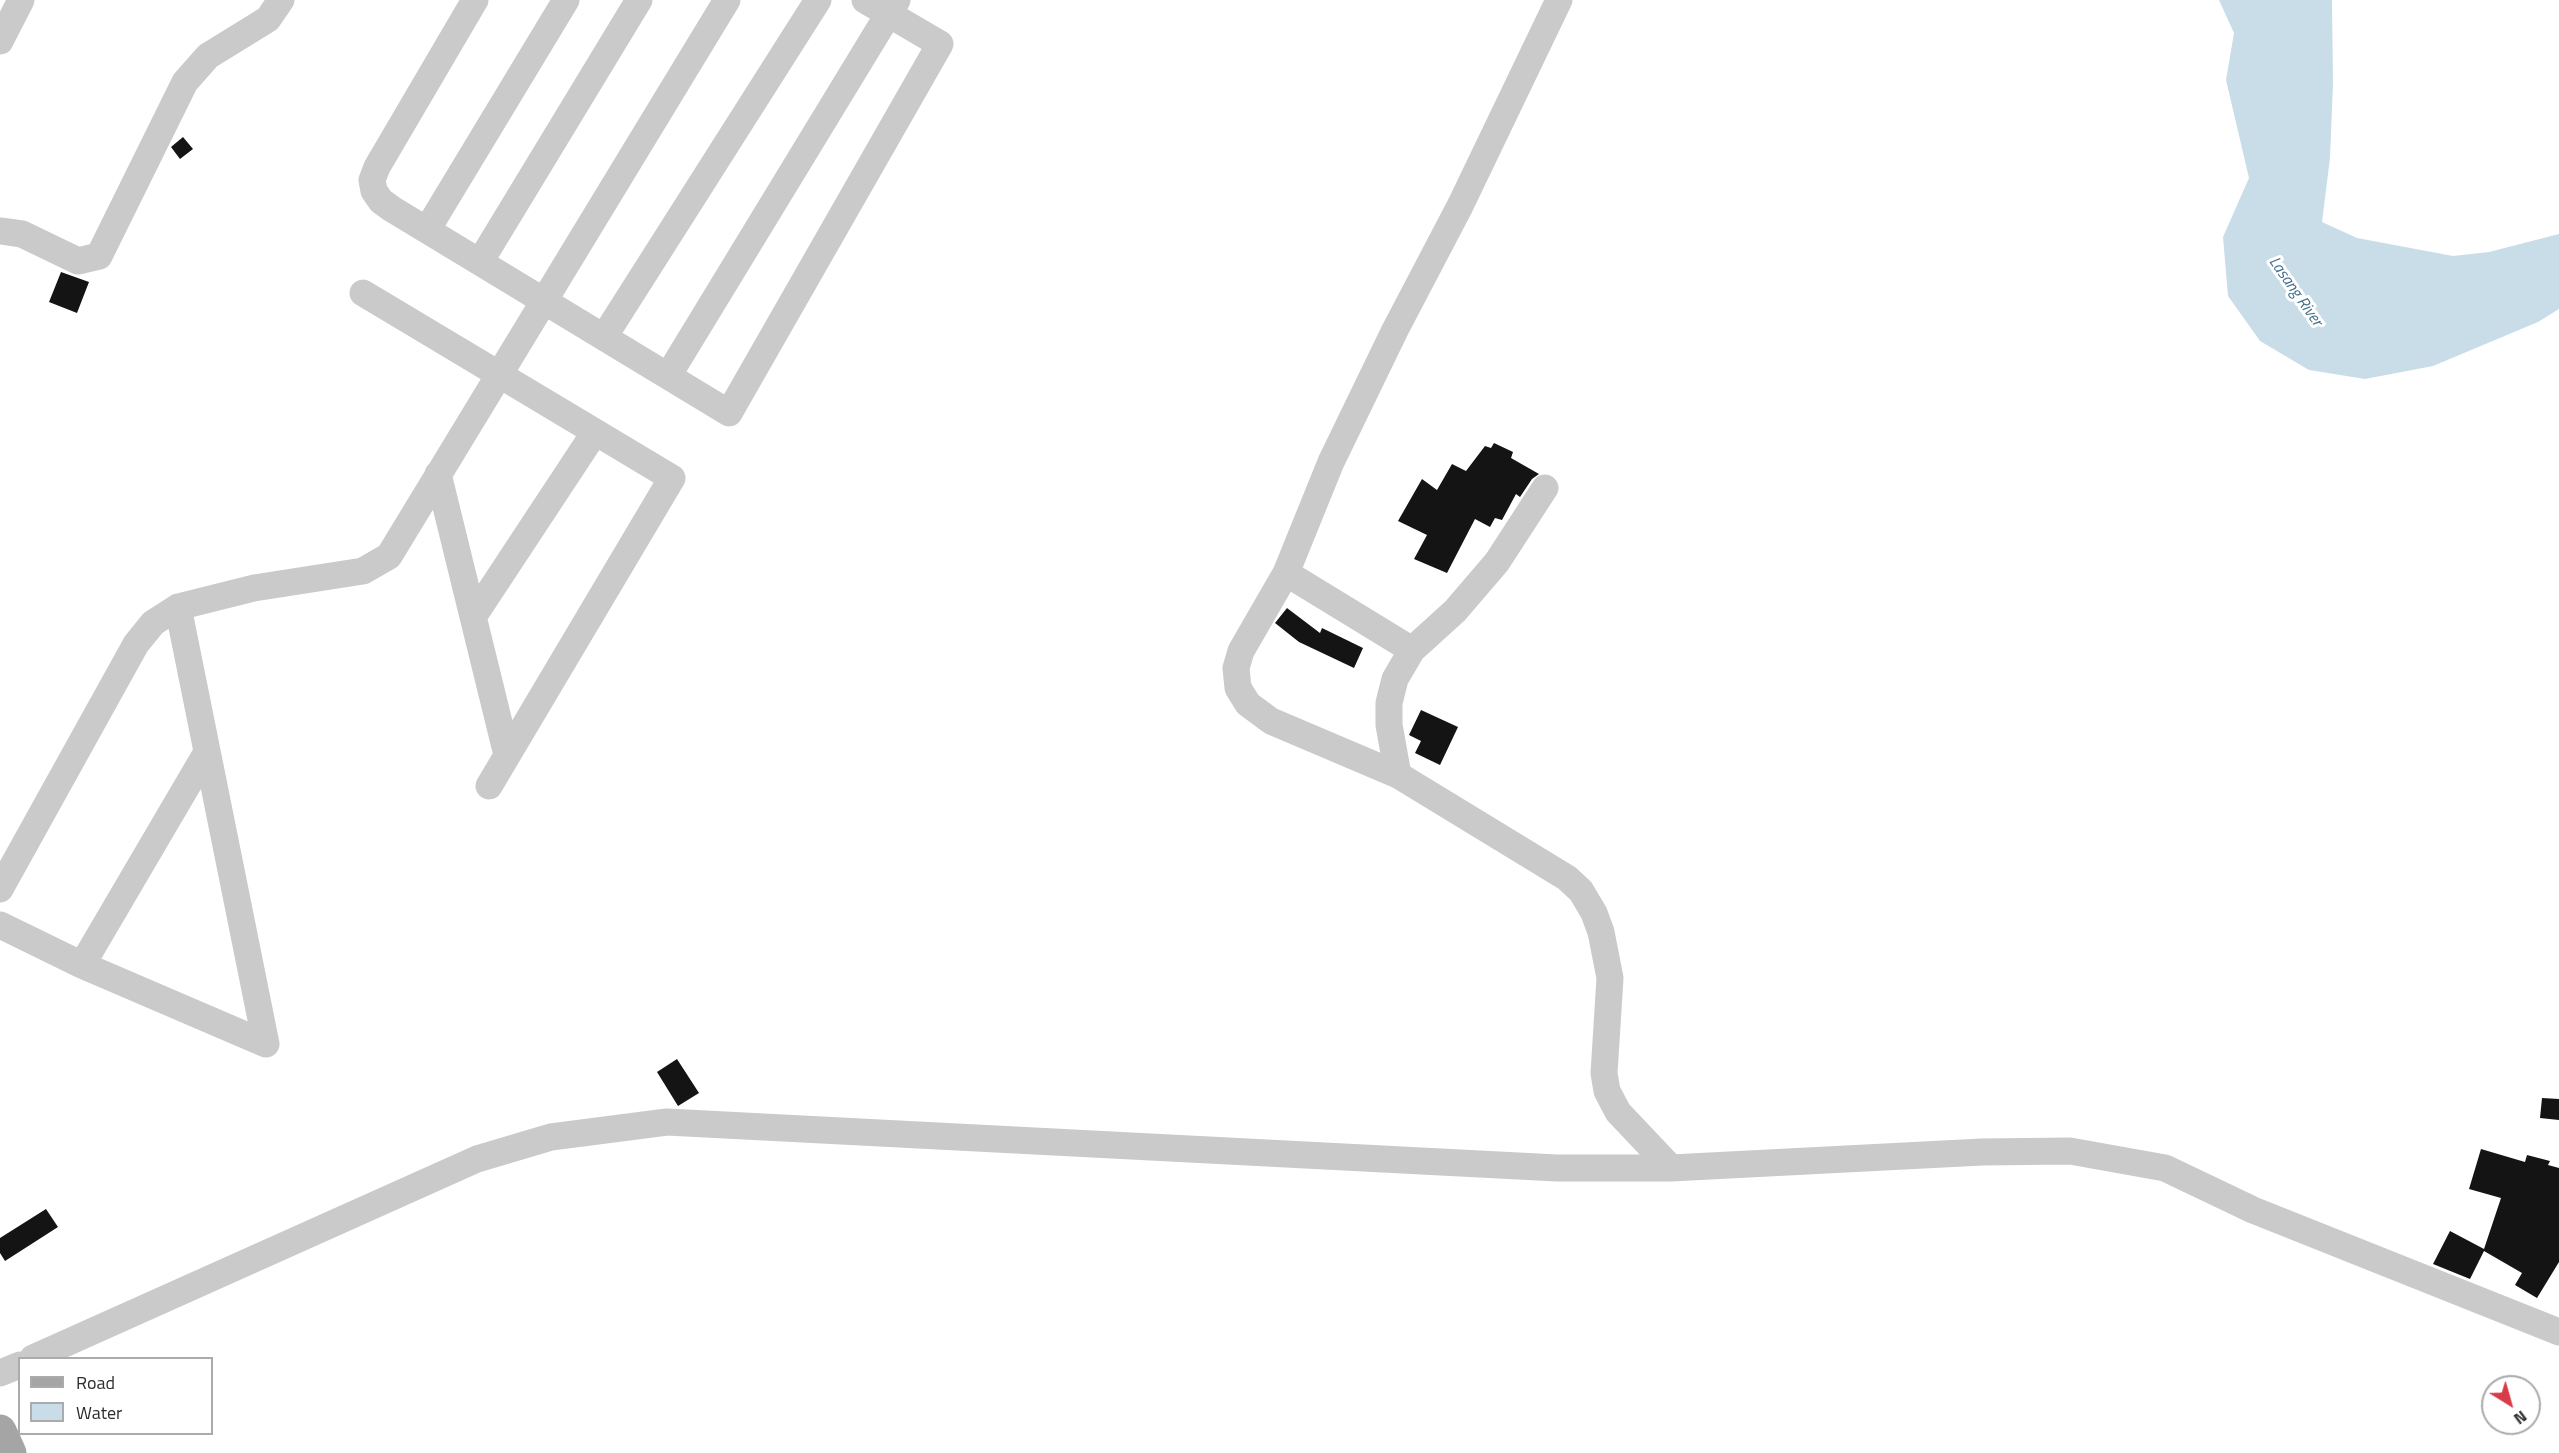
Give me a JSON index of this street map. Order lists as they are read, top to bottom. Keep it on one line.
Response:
{"water":["Lasang River"],"legend":["Road","Water"],"north":"bottom right"}
